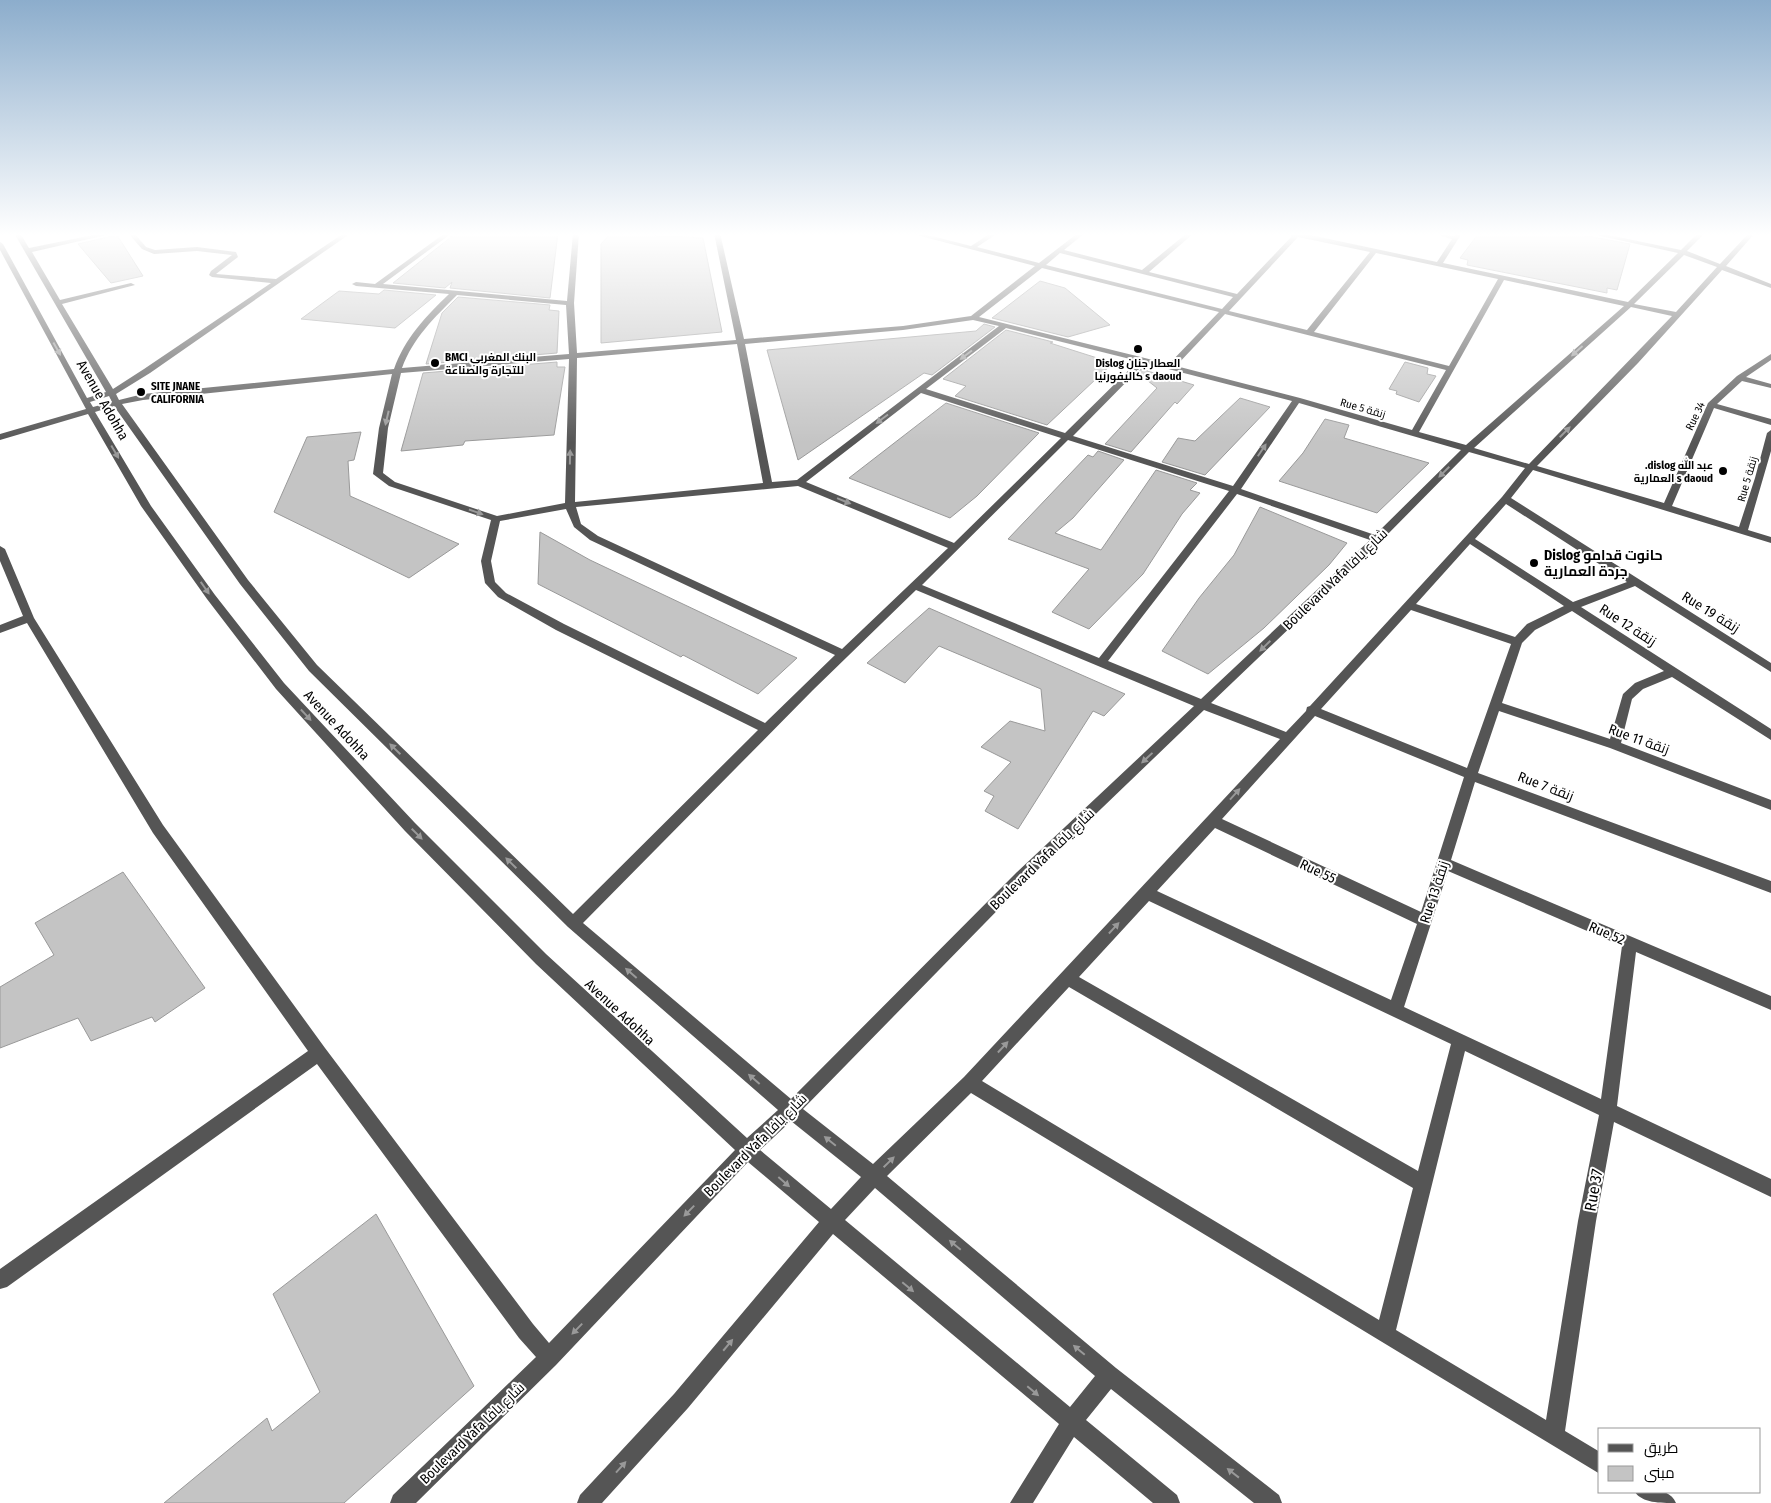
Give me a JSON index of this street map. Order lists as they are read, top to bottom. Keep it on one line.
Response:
{"streets":{"street":["Avenue Adohha","Rue 5 زنقة","Rue 34","Boulevard Yafa شارع يافا","Rue 19 زنقة","Rue 12 زنقة","Rue 11 زنقة","Rue 7 زنقة","Rue 55","Rue 13 زنقة","Rue 52","Rue 37"]},"crossings":[["Avenue Adohha","Boulevard Yafa شارع يافا"],["Rue 5 زنقة","Rue 34"],["Rue 5 زنقة","Boulevard Yafa شارع يافا"],["Rue 19 زنقة","Rue 13 زنقة"],["Rue 12 زنقة","Rue 13 زنقة"],["Rue 11 زنقة","Rue 13 زنقة"],["Rue 7 زنقة","Rue 13 زنقة"],["Rue 55","Rue 13 زنقة"],["Rue 13 زنقة","Rue 52"],["Rue 52","Rue 37"]],"places":["Dislog العطار جنان كاليفورنيا s daoud","BMCI البنك المغربي للتجارة والصناعة","SITE JNANE CALIFORNIA",".dislog عبد الله العمارية s daoud","Dislog حانوت قدامو جردة العمارية"],"legend":["طريق","مبنى"]}
